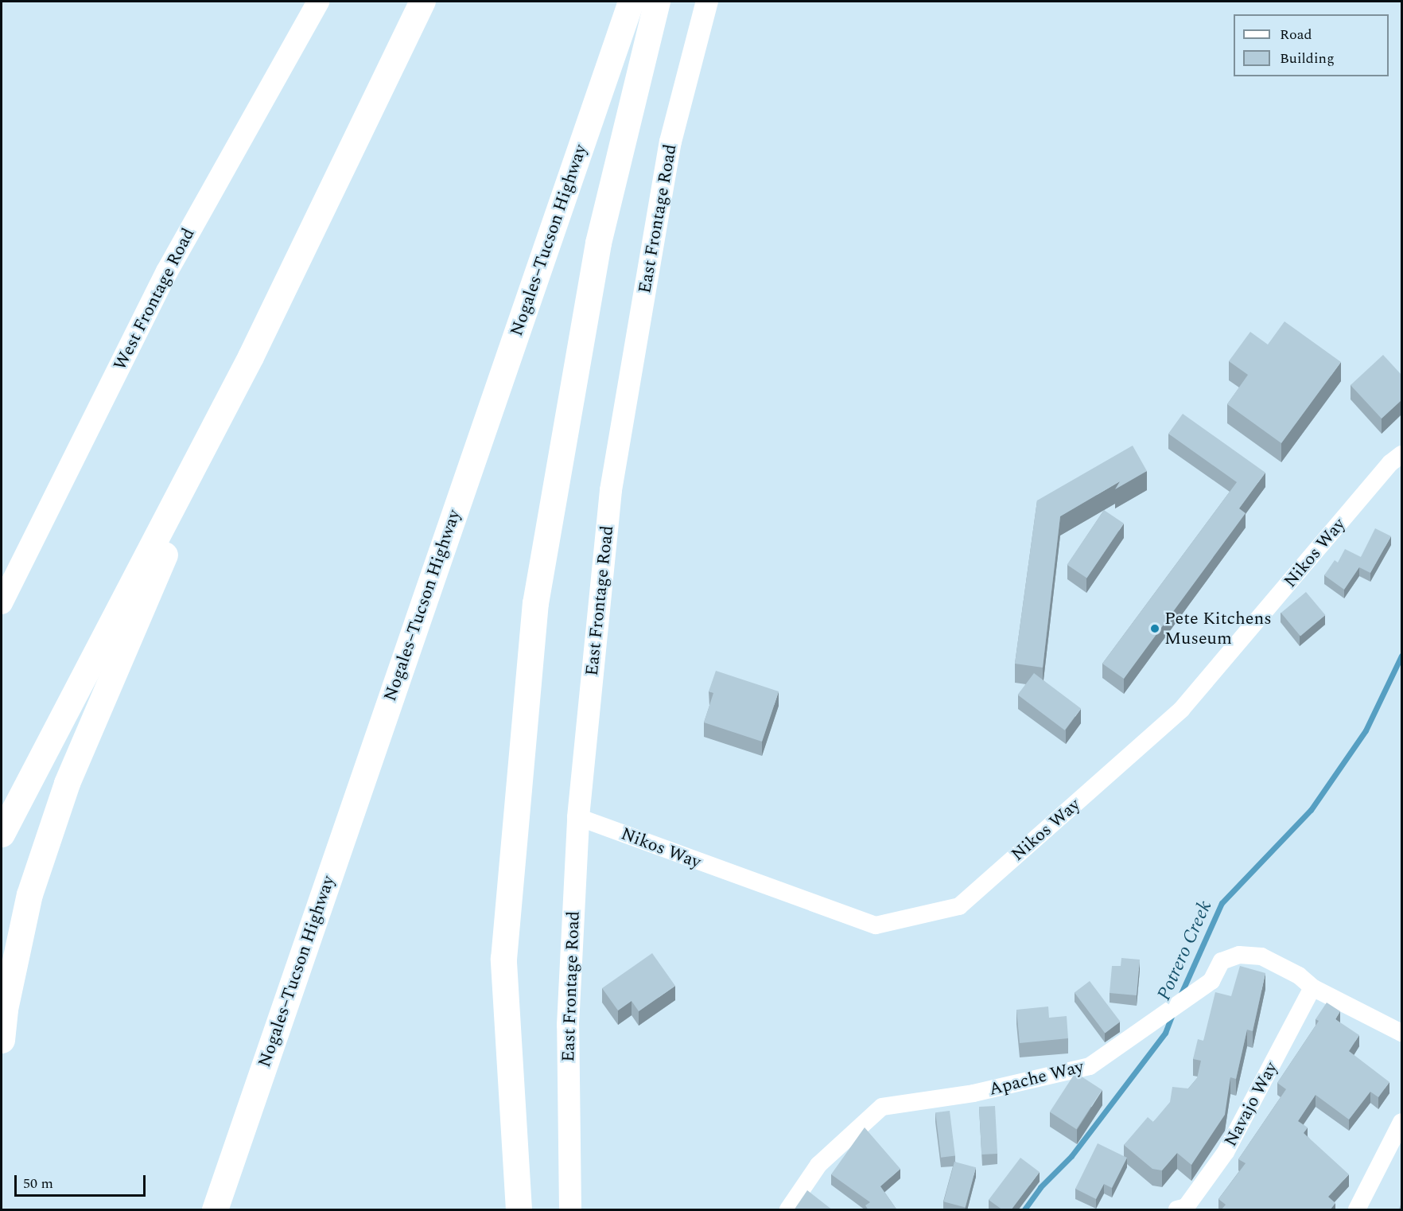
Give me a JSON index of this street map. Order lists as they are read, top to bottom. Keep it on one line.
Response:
{"streets":{"highway":["Nogales–Tucson Highway"],"street":["East Frontage Road","West Frontage Road","Nikos Way","Apache Way","Navajo Way"]},"crossings":[["East Frontage Road","Nikos Way"],["Apache Way","Navajo Way"]],"water":["Potrero Creek"],"places":["Pete Kitchens Museum"],"legend":["Road","Building"],"scale_bar":"50 m"}
